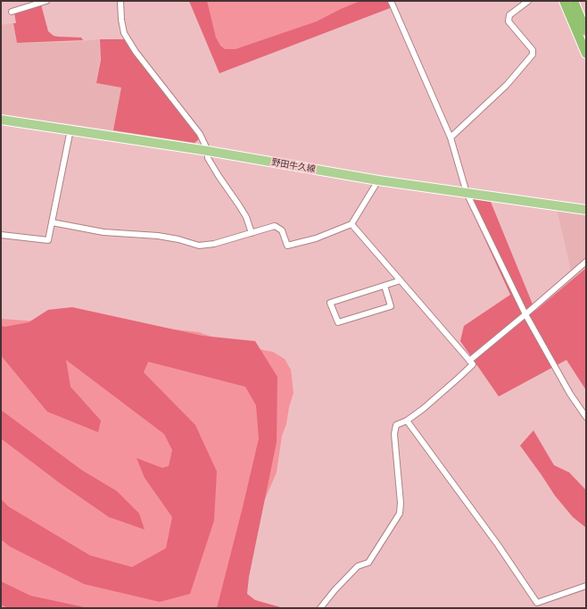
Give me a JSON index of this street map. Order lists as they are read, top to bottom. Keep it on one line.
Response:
{"streets":{"main road":["野田牛久線"]}}
